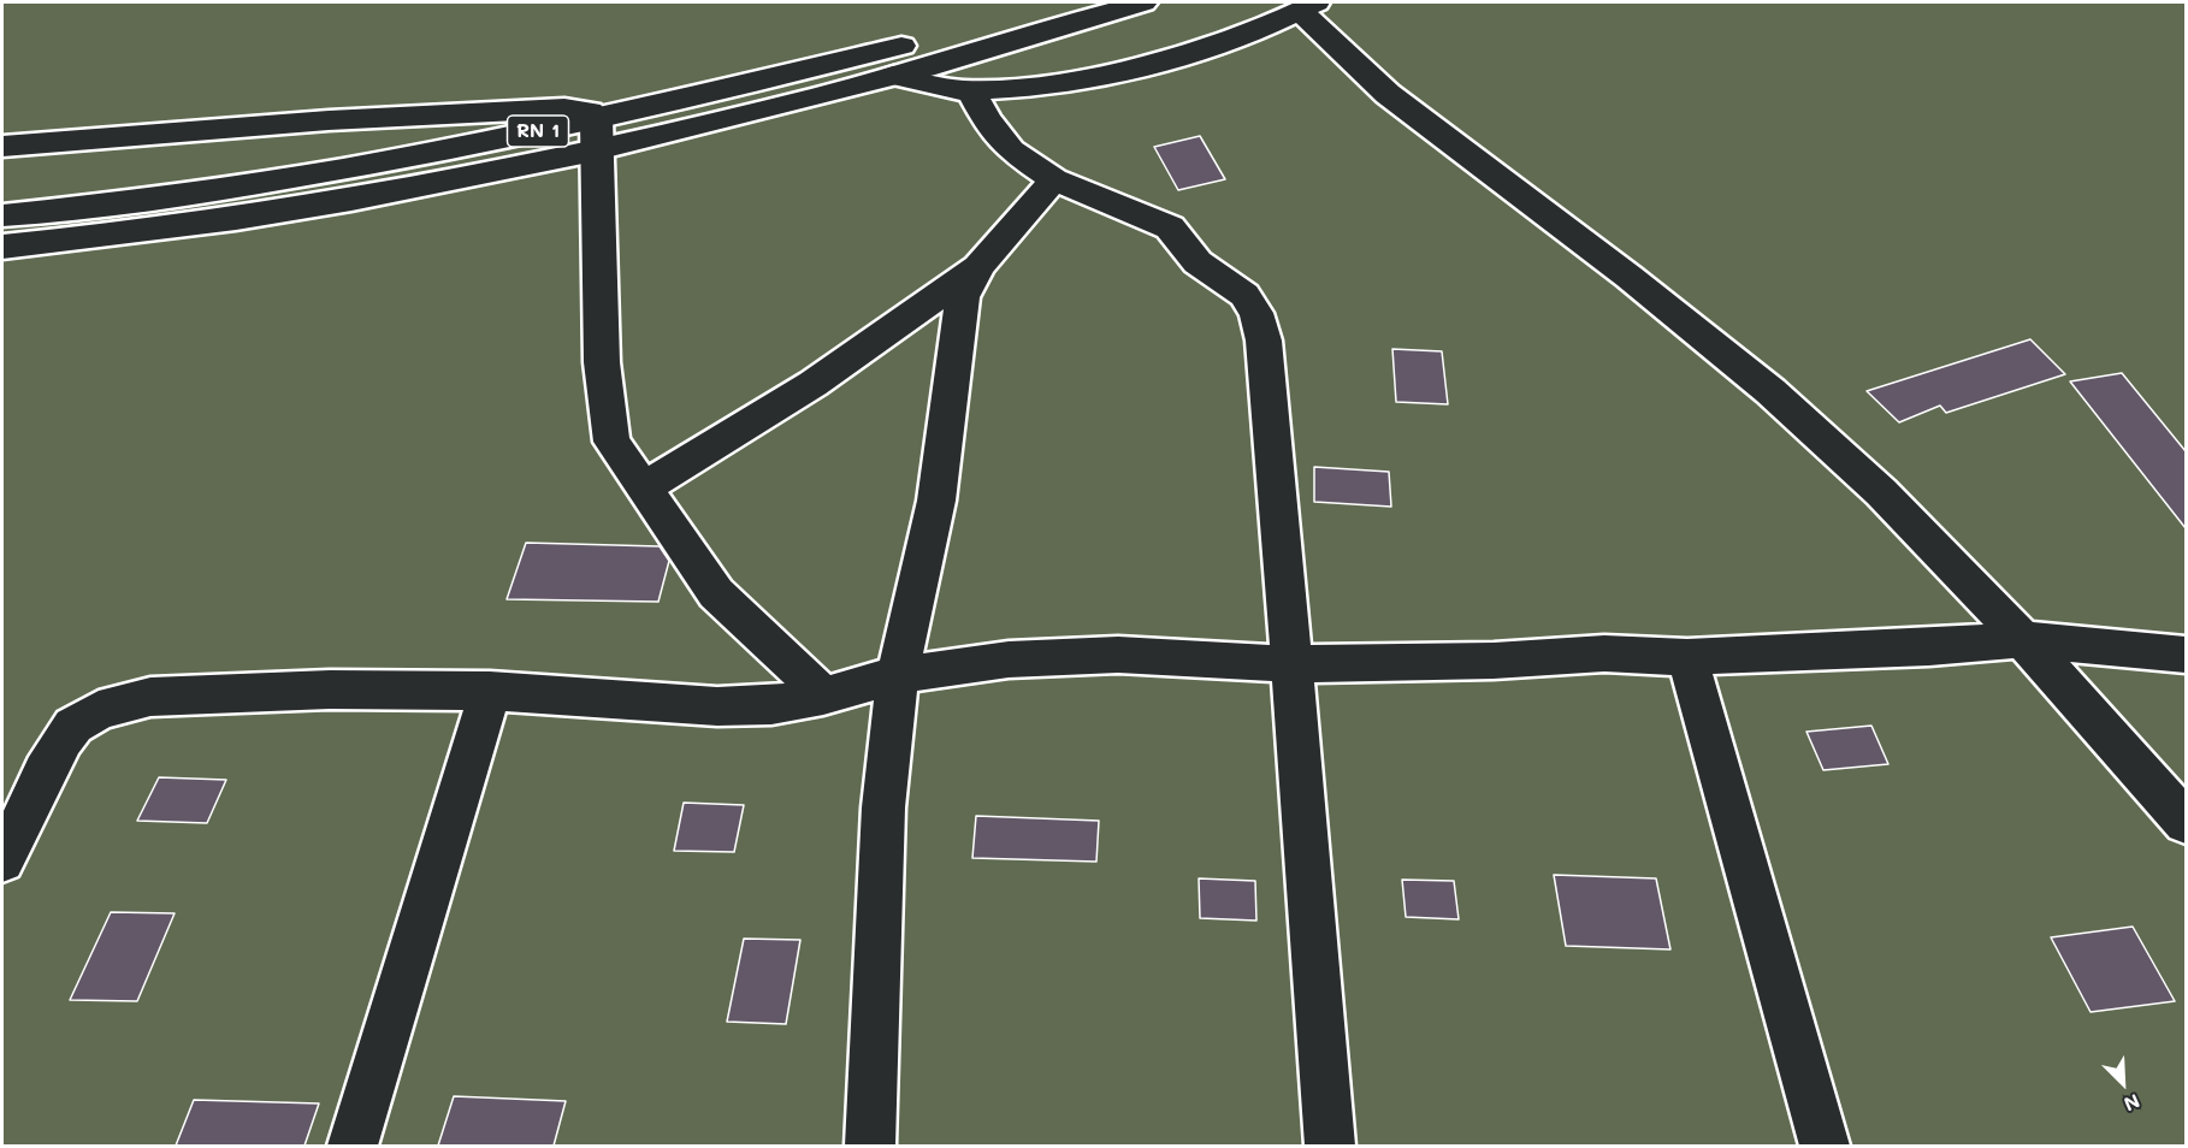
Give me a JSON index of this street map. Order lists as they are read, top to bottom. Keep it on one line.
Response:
{"streets":{"main road":["RN 1"]},"north":"bottom right"}
